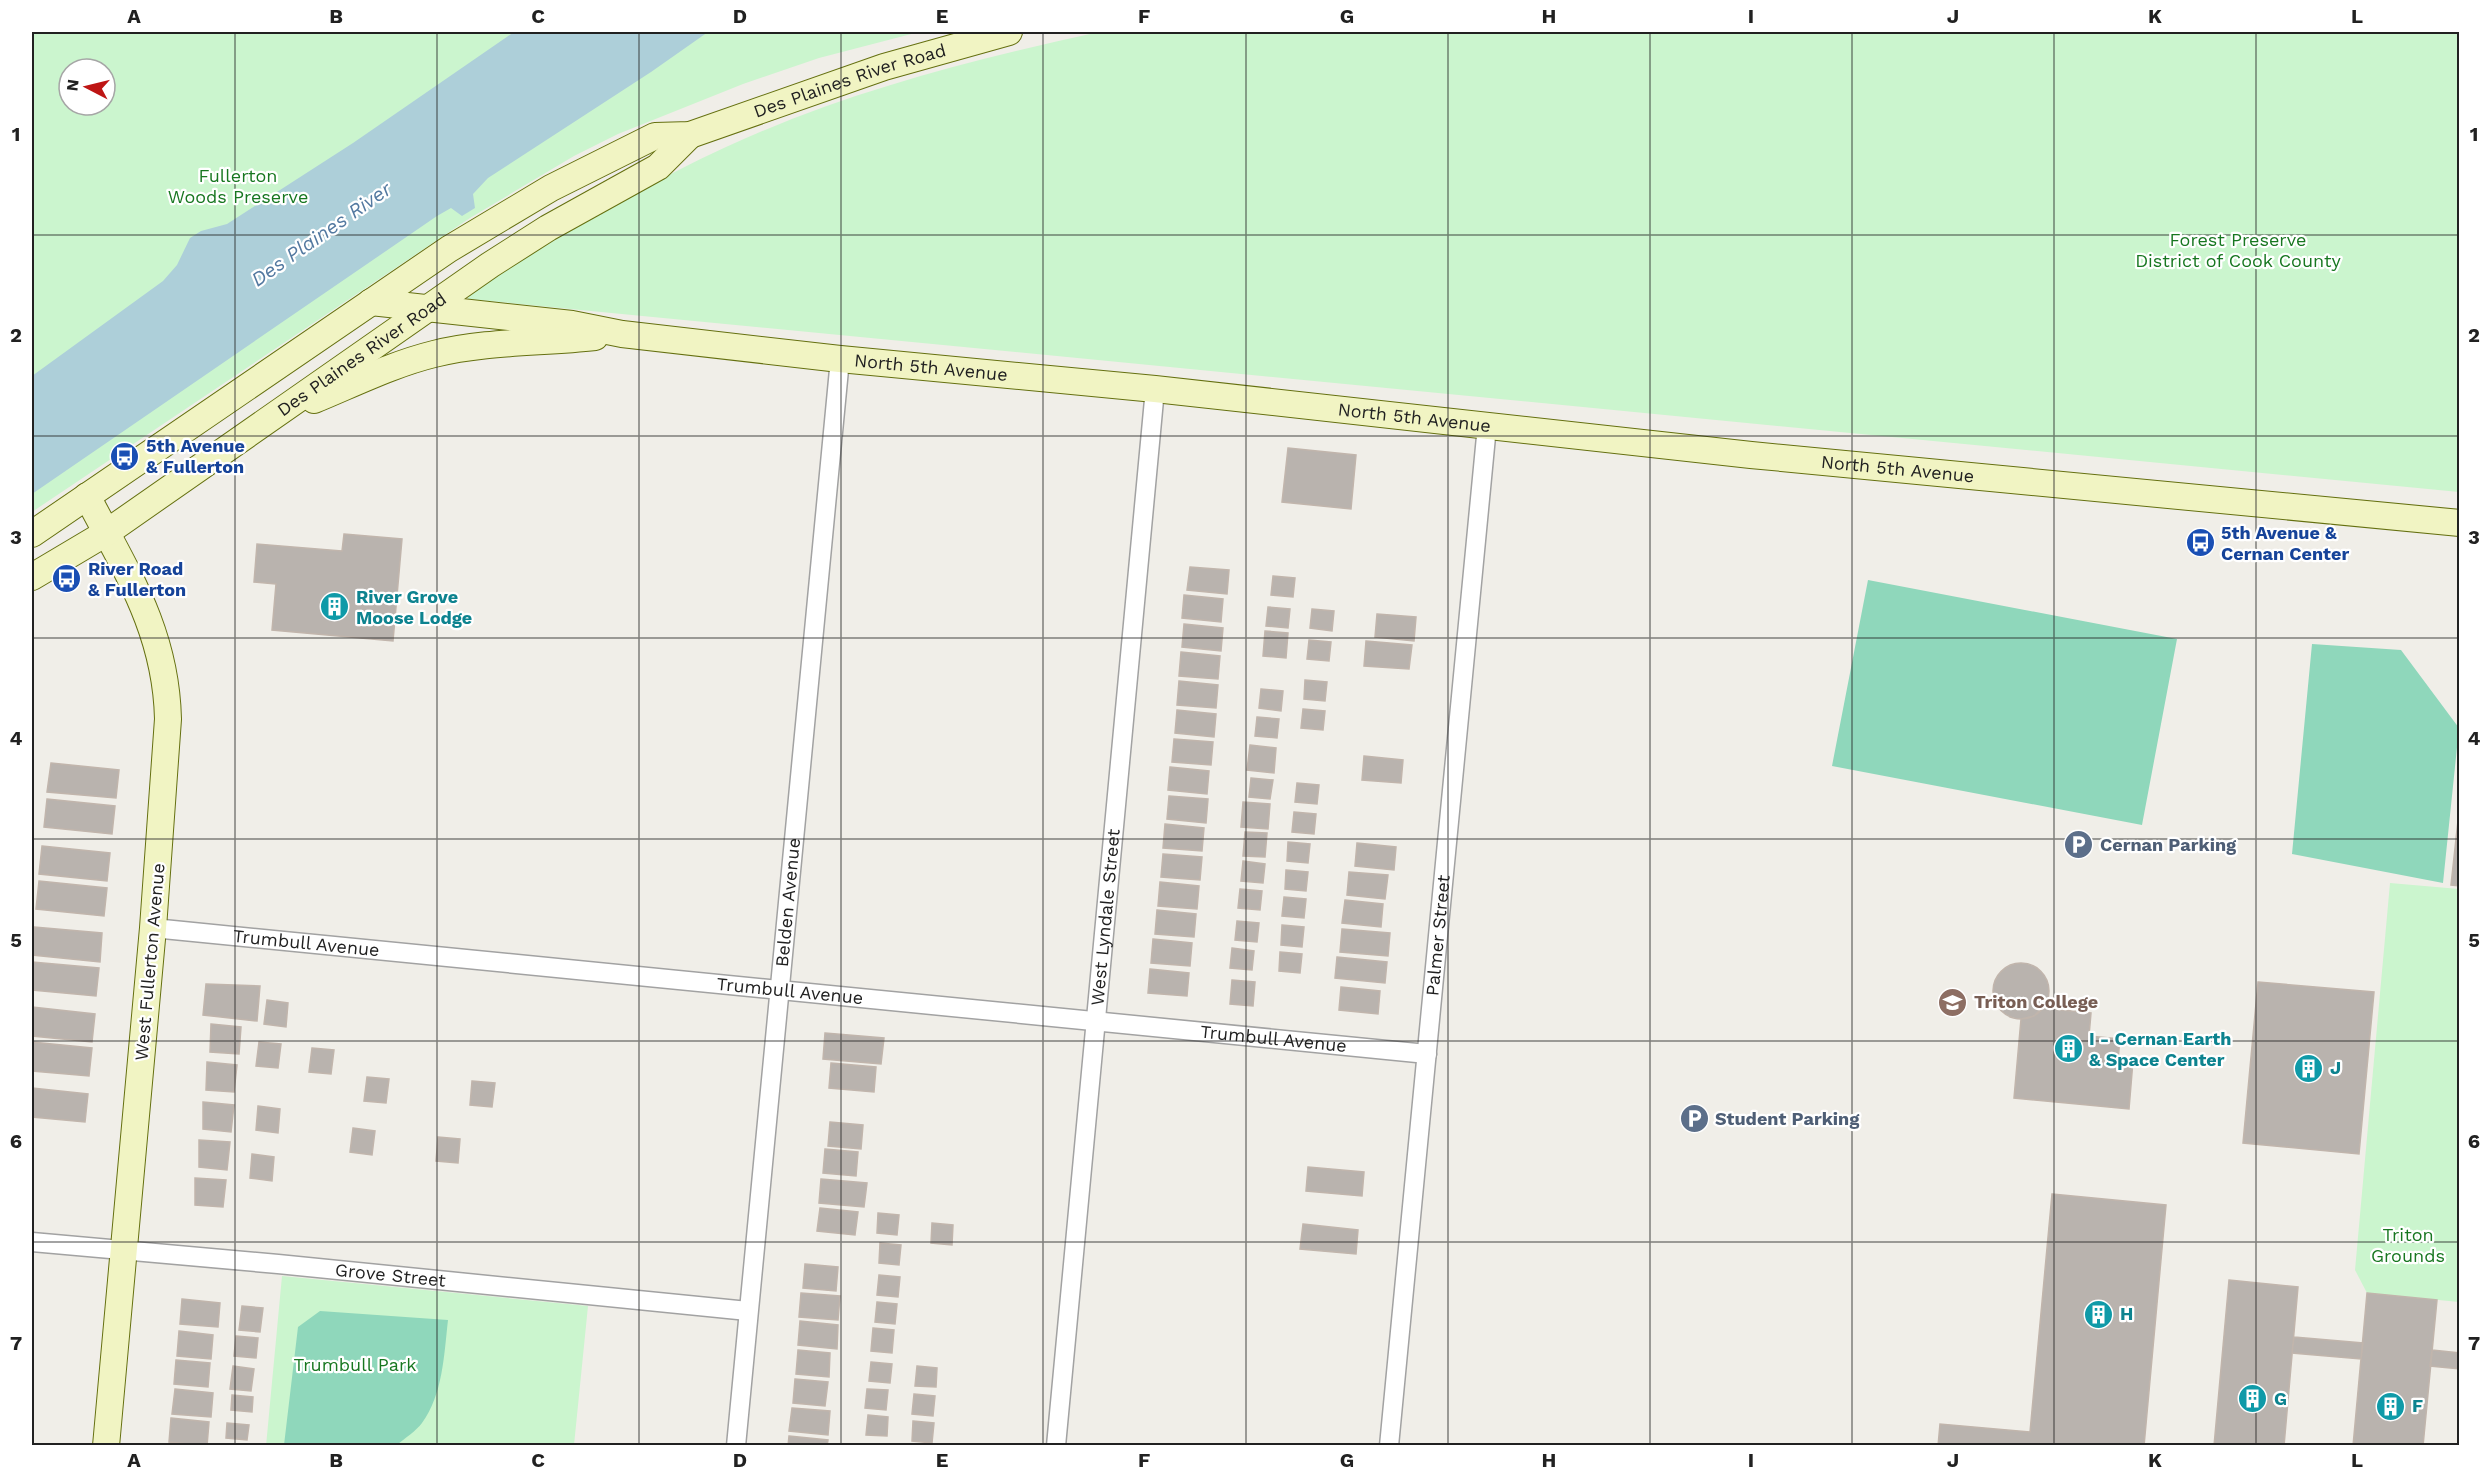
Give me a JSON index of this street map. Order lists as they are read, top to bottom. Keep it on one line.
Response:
{"streets":{"street":["Des Plaines River Road","North 5th Avenue","Belden Avenue","West Lyndale Street","Palmer Street","Trumbull Avenue","West Fullerton Avenue","Grove Street"]},"crossings":[["Des Plaines River Road","North 5th Avenue"],["Des Plaines River Road","West Fullerton Avenue"],["North 5th Avenue","Belden Avenue"],["North 5th Avenue","West Lyndale Street"],["North 5th Avenue","Palmer Street"],["Belden Avenue","Trumbull Avenue"],["Belden Avenue","Grove Street"],["West Lyndale Street","Trumbull Avenue"],["Palmer Street","Trumbull Avenue"],["Trumbull Avenue","West Fullerton Avenue"],["West Fullerton Avenue","Grove Street"]],"water":["Des Plaines River"],"parks":["Fullerton Woods Preserve","Forest Preserve District of Cook County","Triton Grounds","Trumbull Park"],"places":{"bus stop":["5th Avenue & Fullerton","5th Avenue & Cernan Center","River Road & Fullerton"],"building":["River Grove Moose Lodge","I - Cernan Earth & Space Center","J","H","G","F"],"parking":["Cernan Parking","Student Parking"],"school or university":["Triton College"]},"north":"left","grid":{"columns":["A","B","C","D","E","F","G","H","I","J","K","L"],"rows":["1","2","3","4","5","6","7"]}}
